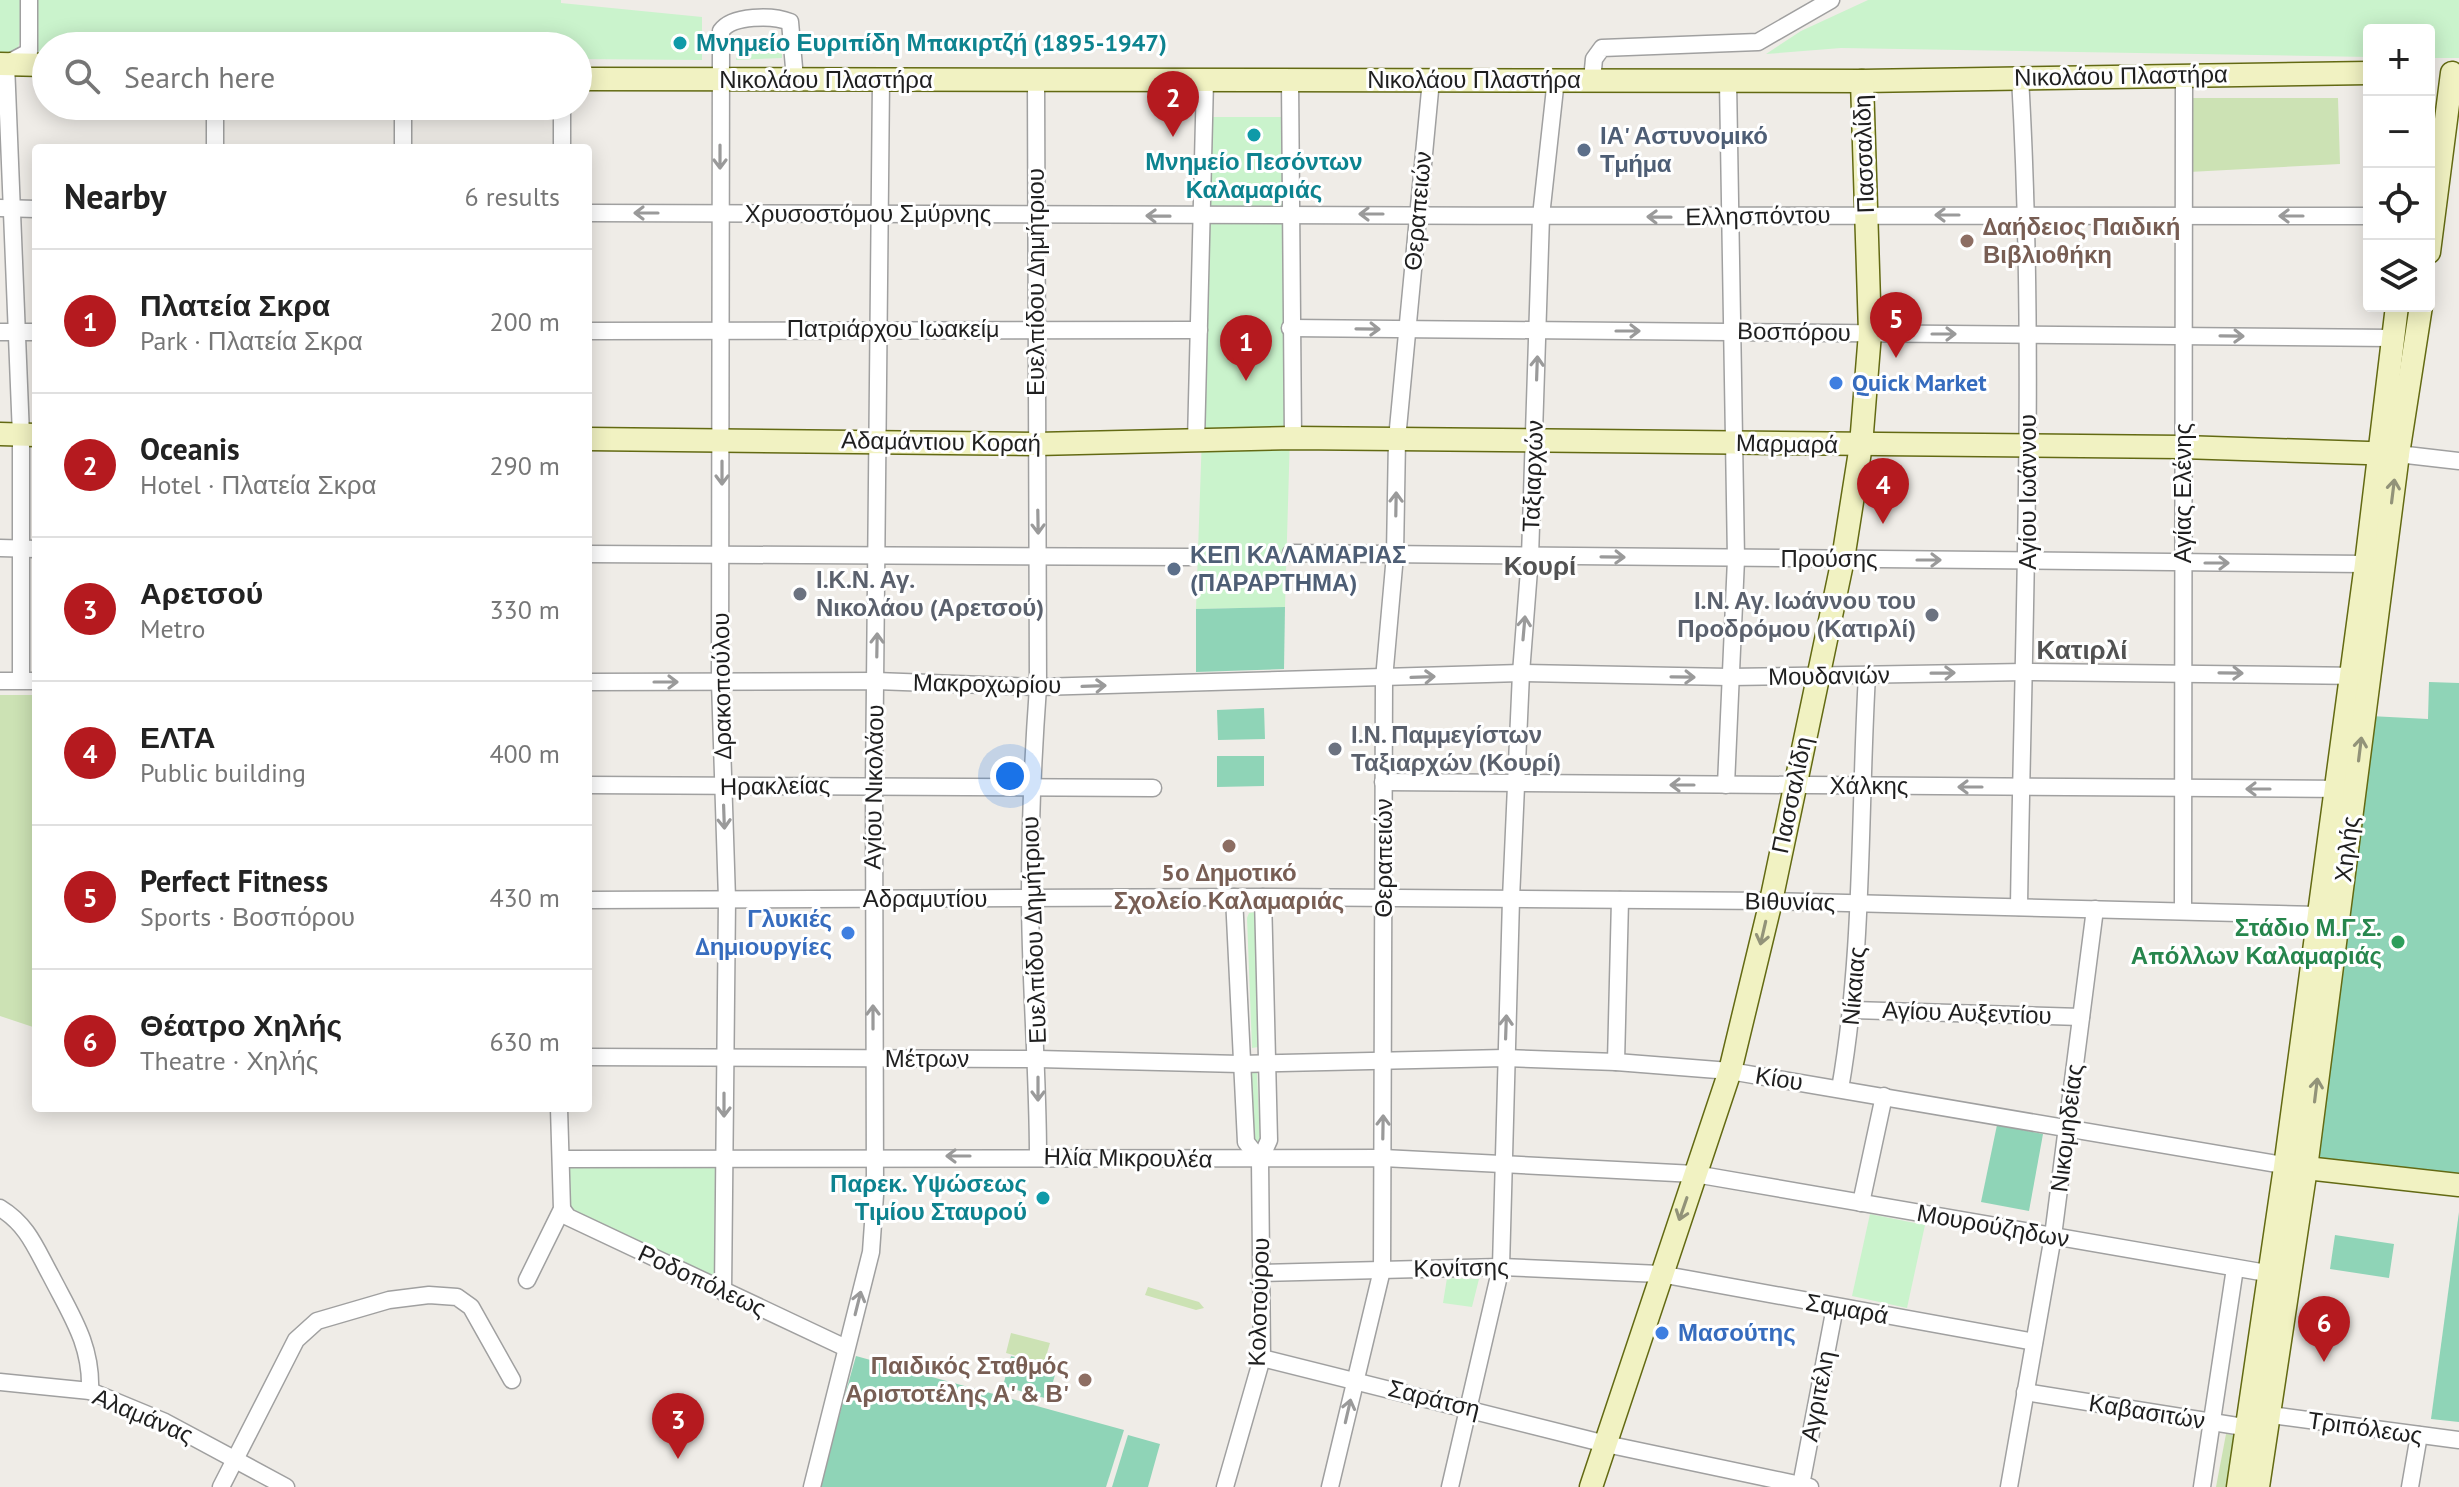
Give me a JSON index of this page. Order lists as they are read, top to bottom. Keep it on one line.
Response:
{"streets":{"main road":["Νικολάου Πλαστήρα","Πασσαλίδη","Αδαμάντιου Κοραή","Μαρμαρά","Χηλής"],"street":["Θεραπειών","Χρυσοστόμου Σμύρνης","Ελλησπόντου","Ευελπίδου Δημήτριου","Πατριάρχου Ιωακείμ","Βοσπόρου","Ταξιαρχών","Αγίου Ιωάννου","Αγίας Ελένης","Προύσης","Μουδανιών","Μακροχωρίου","Δρακοπούλου","Ηρακλείας","Χάλκης","Αγίου Νικολάου","Αδραμυτίου","Βιθυνίας","Νίκαιας","Αγίου Αυξεντίου","Μέτρων","Κίου","Νικομηδείας","Ηλία Μικρουλέα","Μουρούζηδων","Κονίτσης","Ροδοπόλεως","Κολοτούρου","Σαμαρά","Αγριτέλη","Σαράτση","Καβασιτών","Αλαμάνας","Τριπόλεως"]},"crossings":[["Νικολάου Πλαστήρα","Πασσαλίδη"],["Νικολάου Πλαστήρα","Θεραπειών"],["Νικολάου Πλαστήρα","Ευελπίδου Δημήτριου"],["Νικολάου Πλαστήρα","Ταξιαρχών"],["Νικολάου Πλαστήρα","Αγίου Ιωάννου"],["Νικολάου Πλαστήρα","Αγίας Ελένης"],["Νικολάου Πλαστήρα","Δρακοπούλου"],["Νικολάου Πλαστήρα","Αγίου Νικολάου"],["Πασσαλίδη","Ελλησπόντου"],["Πασσαλίδη","Βοσπόρου"],["Πασσαλίδη","Μαρμαρά"],["Πασσαλίδη","Προύσης"],["Πασσαλίδη","Μουδανιών"],["Πασσαλίδη","Χάλκης"],["Πασσαλίδη","Βιθυνίας"],["Πασσαλίδη","Κίου"],["Πασσαλίδη","Ηλία Μικρουλέα"],["Πασσαλίδη","Μουρούζηδων"],["Πασσαλίδη","Κονίτσης"],["Πασσαλίδη","Σαμαρά"],["Πασσαλίδη","Σαράτση"],["Θεραπειών","Ελλησπόντου"],["Θεραπειών","Βοσπόρου"],["Θεραπειών","Μαρμαρά"],["Θεραπειών","Προύσης"],["Θεραπειών","Μουδανιών"],["Θεραπειών","Χάλκης"],["Θεραπειών","Βιθυνίας"],["Θεραπειών","Κίου"],["Θεραπειών","Ηλία Μικρουλέα"],["Θεραπειών","Κονίτσης"],["Θεραπειών","Σαράτση"],["Χρυσοστόμου Σμύρνης","Ελλησπόντου"],["Χρυσοστόμου Σμύρνης","Ευελπίδου Δημήτριου"],["Χρυσοστόμου Σμύρνης","Δρακοπούλου"],["Χρυσοστόμου Σμύρνης","Αγίου Νικολάου"],["Ελλησπόντου","Ταξιαρχών"],["Ελλησπόντου","Αγίου Ιωάννου"],["Ελλησπόντου","Αγίας Ελένης"],["Ευελπίδου Δημήτριου","Πατριάρχου Ιωακείμ"],["Ευελπίδου Δημήτριου","Αδαμάντιου Κοραή"],["Ευελπίδου Δημήτριου","Μακροχωρίου"],["Ευελπίδου Δημήτριου","Ηρακλείας"],["Ευελπίδου Δημήτριου","Αδραμυτίου"],["Ευελπίδου Δημήτριου","Μέτρων"],["Ευελπίδου Δημήτριου","Ηλία Μικρουλέα"],["Πατριάρχου Ιωακείμ","Δρακοπούλου"],["Πατριάρχου Ιωακείμ","Αγίου Νικολάου"],["Βοσπόρου","Ταξιαρχών"],["Βοσπόρου","Αγίου Ιωάννου"],["Βοσπόρου","Αγίας Ελένης"],["Βοσπόρου","Χηλής"],["Αδαμάντιου Κοραή","Μαρμαρά"],["Αδαμάντιου Κοραή","Δρακοπούλου"],["Αδαμάντιου Κοραή","Αγίου Νικολάου"],["Μαρμαρά","Ταξιαρχών"],["Μαρμαρά","Αγίου Ιωάννου"],["Μαρμαρά","Αγίας Ελένης"],["Μαρμαρά","Χηλής"],["Ταξιαρχών","Προύσης"],["Ταξιαρχών","Μουδανιών"],["Ταξιαρχών","Χάλκης"],["Ταξιαρχών","Βιθυνίας"],["Ταξιαρχών","Κίου"],["Ταξιαρχών","Ηλία Μικρουλέα"],["Ταξιαρχών","Κονίτσης"],["Ταξιαρχών","Σαράτση"],["Αγίου Ιωάννου","Προύσης"],["Αγίου Ιωάννου","Μουδανιών"],["Αγίου Ιωάννου","Χάλκης"],["Αγίου Ιωάννου","Βιθυνίας"],["Αγίας Ελένης","Προύσης"],["Αγίας Ελένης","Μουδανιών"],["Αγίας Ελένης","Χάλκης"],["Αγίας Ελένης","Βιθυνίας"],["Προύσης","Χηλής"],["Μουδανιών","Μακροχωρίου"],["Μουδανιών","Χηλής"],["Μουδανιών","Νίκαιας"],["Μακροχωρίου","Δρακοπούλου"],["Μακροχωρίου","Αγίου Νικολάου"],["Δρακοπούλου","Ηρακλείας"],["Δρακοπούλου","Αδραμυτίου"],["Δρακοπούλου","Μέτρων"],["Δρακοπούλου","Ηλία Μικρουλέα"],["Δρακοπούλου","Ροδοπόλεως"],["Ηρακλείας","Αγίου Νικολάου"],["Χάλκης","Χηλής"],["Χάλκης","Νίκαιας"],["Αγίου Νικολάου","Αδραμυτίου"],["Αγίου Νικολάου","Μέτρων"],["Αγίου Νικολάου","Ηλία Μικρουλέα"],["Αγίου Νικολάου","Ροδοπόλεως"],["Χηλής","Βιθυνίας"],["Χηλής","Κίου"],["Χηλής","Μουρούζηδων"],["Χηλής","Καβασιτών"],["Χηλής","Τριπόλεως"],["Αδραμυτίου","Βιθυνίας"],["Αδραμυτίου","Κολοτούρου"],["Βιθυνίας","Νίκαιας"],["Βιθυνίας","Νικομηδείας"],["Βιθυνίας","Κολοτούρου"],["Νίκαιας","Αγίου Αυξεντίου"],["Νίκαιας","Κίου"],["Αγίου Αυξεντίου","Νικομηδείας"],["Μέτρων","Κίου"],["Μέτρων","Κολοτούρου"],["Κίου","Νικομηδείας"],["Κίου","Κολοτούρου"],["Νικομηδείας","Μουρούζηδων"],["Νικομηδείας","Σαμαρά"],["Νικομηδείας","Καβασιτών"],["Ηλία Μικρουλέα","Μουρούζηδων"],["Ηλία Μικρουλέα","Κολοτούρου"],["Κονίτσης","Κολοτούρου"],["Κονίτσης","Σαμαρά"],["Κολοτούρου","Σαράτση"],["Σαμαρά","Αγριτέλη"],["Αγριτέλη","Σαράτση"],["Καβασιτών","Τριπόλεως"]],"one_way":["Χρυσοστόμου Σμύρνης","Ελλησπόντου","Βοσπόρου","Προύσης","Μουδανιών","Χάλκης"],"districts":["Κουρί","Κατιρλί"],"places":["Μνημείο Ευριπίδη Μπακιρτζή (1895-1947)","Μνημείο Πεσόντων Καλαμαριάς","ΙΑ' Αστυνομικό Τμήμα","Δαήδειος Παιδική Βιβλιοθήκη","Quick Market","ΚΕΠ ΚΑΛΑΜΑΡΙΑΣ (ΠΑΡΑΡΤΗΜΑ)","Ι.Κ.Ν. Αγ. Νικολάου (Αρετσού)","Ι.Ν. Αγ. Ιωάννου του Προδρόμου (Κατιρλί)","Ι.Ν. Παμμεγίστων Ταξιαρχών (Κουρί)","5ο Δημοτικό Σχολείο Καλαμαριάς","Γλυκιές Δημιουργίες","Στάδιο Μ.Γ.Σ. Απόλλων Καλαμαριάς","Παρεκ. Υψώσεως Τιμίου Σταυρού","Μασούτης","Παιδικός Σταθμός Αριστοτέλης Α' & Β'"],"page":{"map_buttons":["+","−"],"search":"Search here","pins":["2","5","1","4","6","3"],"heading":["Nearby","6 results"],"list":[{"mark":"1","name":"Πλατεία Σκρα","note":"Park · Πλατεία Σκρα","value":"200 m"},{"mark":"2","name":"Oceanis","note":"Hotel · Πλατεία Σκρα","value":"290 m"},{"mark":"3","name":"Αρετσού","note":"Metro","value":"330 m"},{"mark":"4","name":"ΕΛΤΑ","note":"Public building","value":"400 m"},{"mark":"5","name":"Perfect Fitness","note":"Sports · Βοσπόρου","value":"430 m"},{"mark":"6","name":"Θέατρο Χηλής","note":"Theatre · Χηλής","value":"630 m"}]}}
